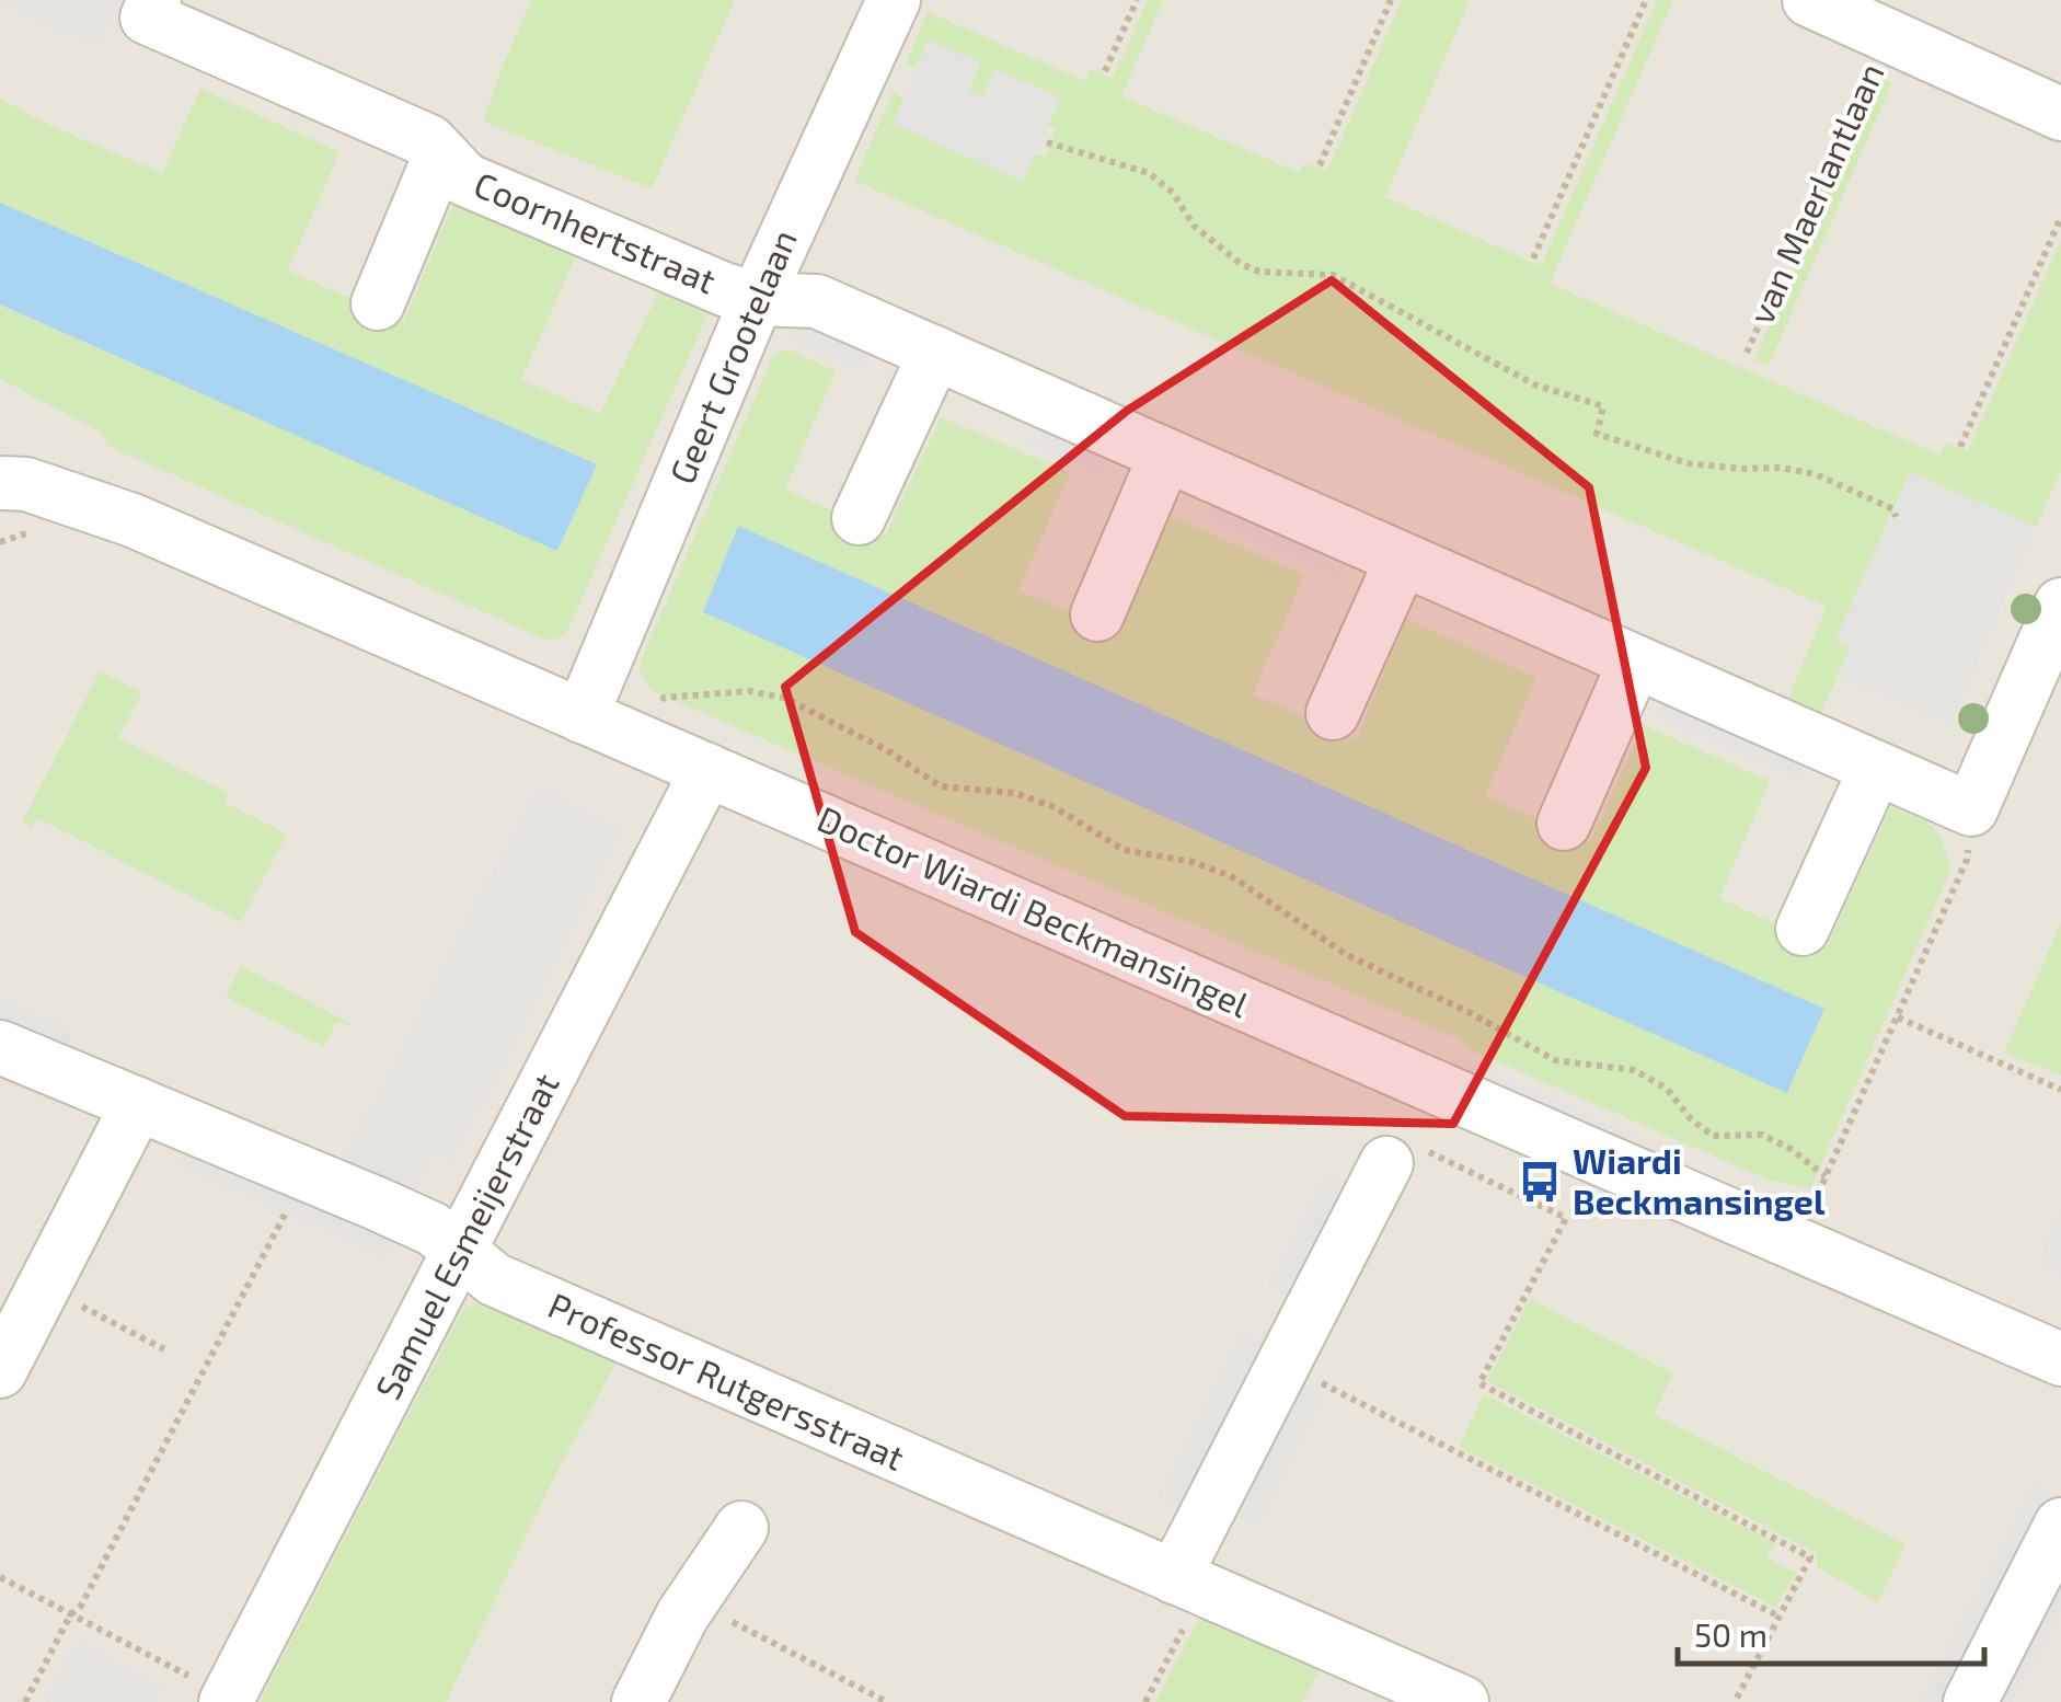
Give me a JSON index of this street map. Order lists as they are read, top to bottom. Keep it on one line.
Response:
{"streets":{"street":["van Maerlantlaan","Coornhertstraat","Geert Grootelaan","Doctor Wiardi Beckmansingel","Samuel Esmeijerstraat","Professor Rutgersstraat"]},"crossings":[["Coornhertstraat","Geert Grootelaan"],["Geert Grootelaan","Doctor Wiardi Beckmansingel"],["Doctor Wiardi Beckmansingel","Samuel Esmeijerstraat"],["Samuel Esmeijerstraat","Professor Rutgersstraat"]],"places":{"bus stop":["Wiardi Beckmansingel"]},"scale_bar":"50 m"}
